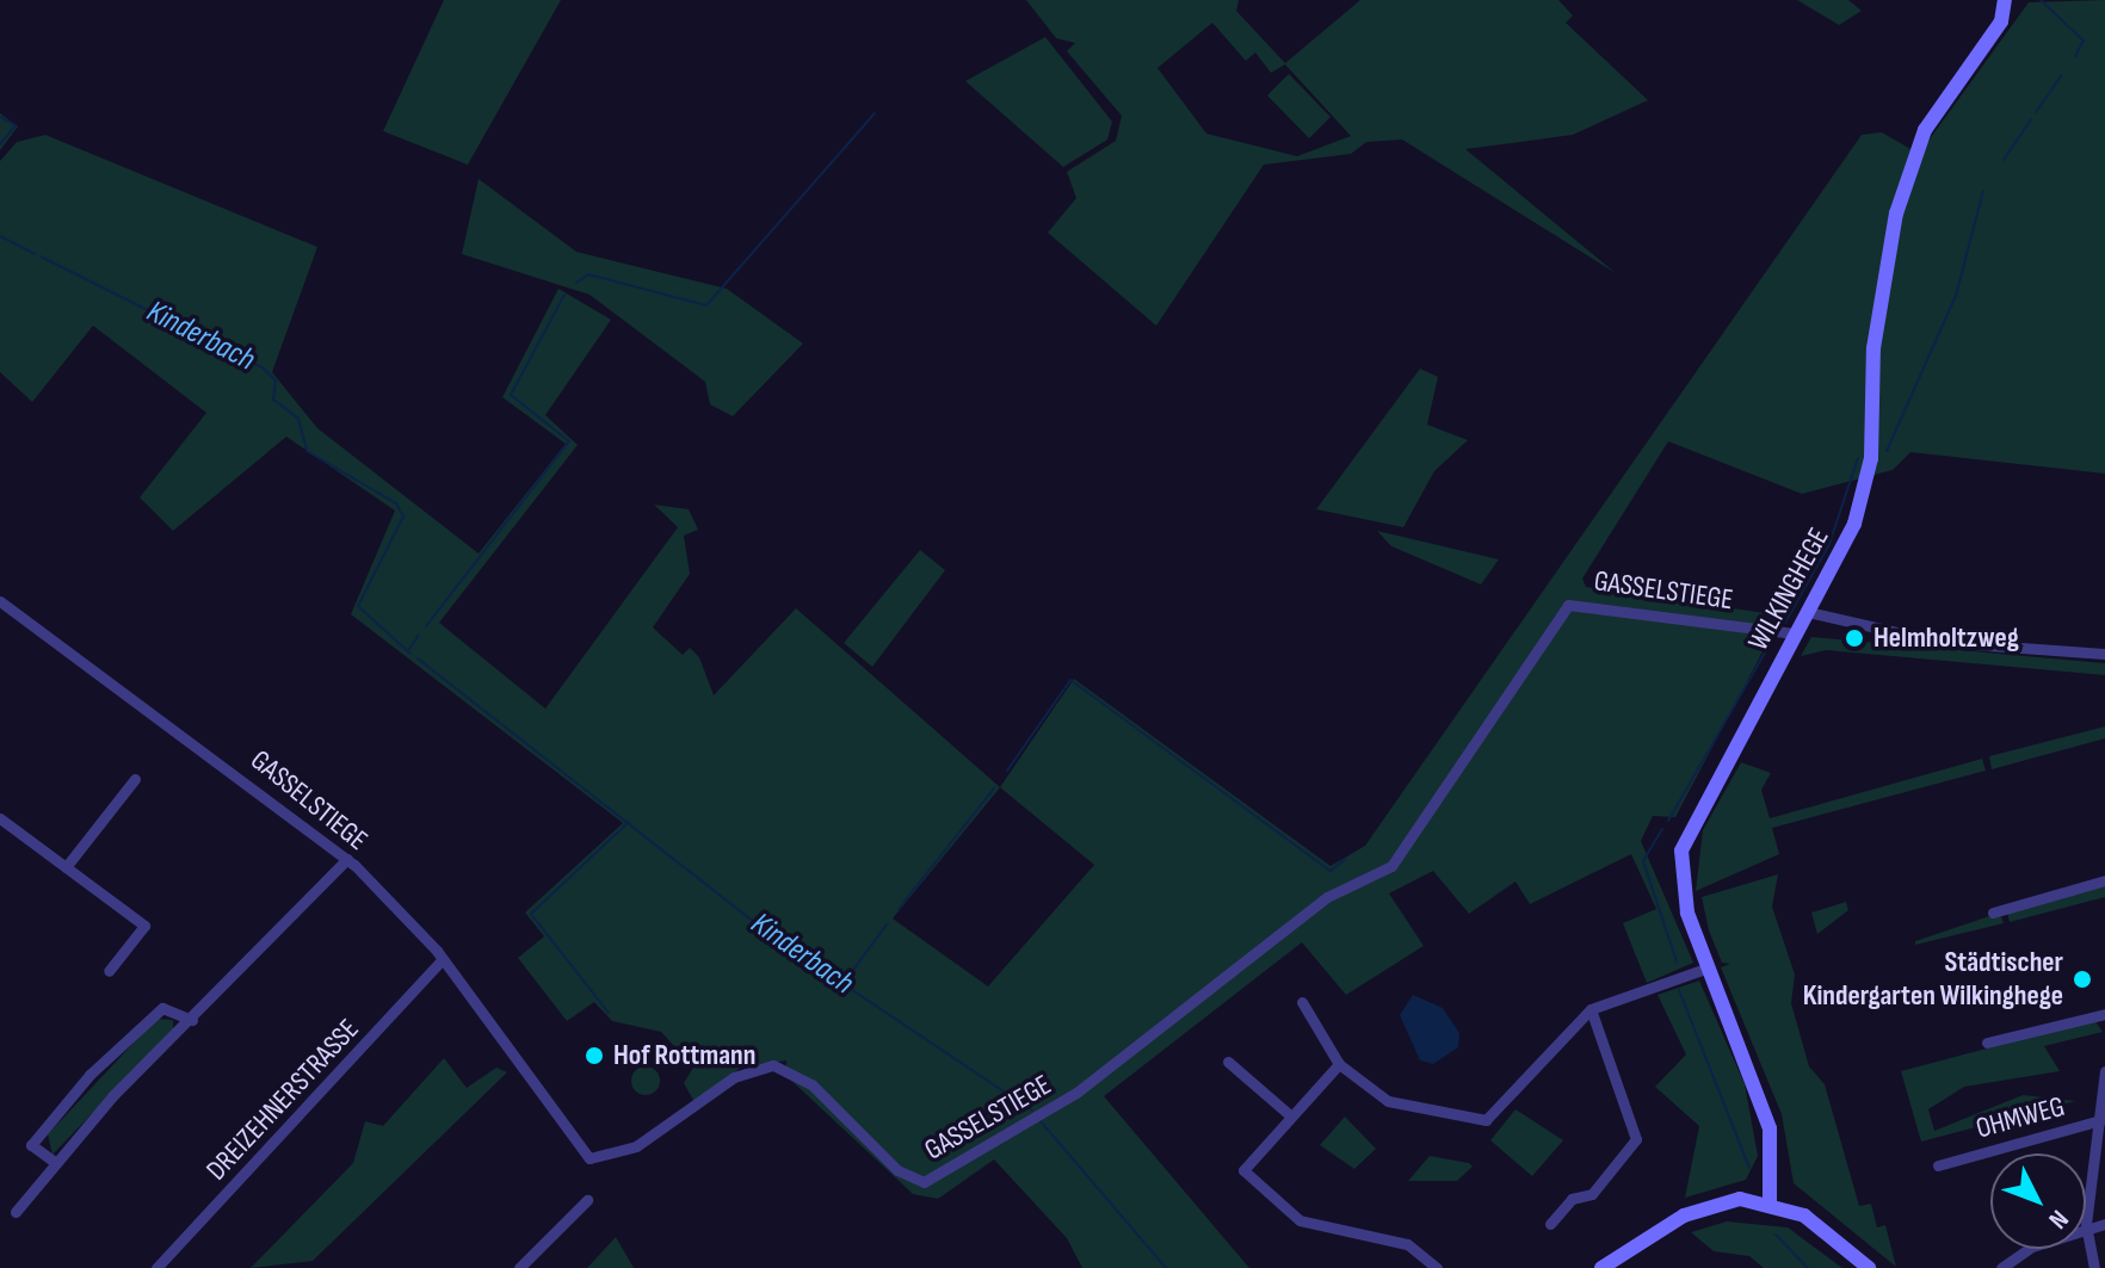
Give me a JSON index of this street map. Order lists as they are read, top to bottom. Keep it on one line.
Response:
{"streets":{"street":["WILKINGHEGE","GASSELSTIEGE","DREIZEHNERSTRASSE","OHMWEG"]},"crossings":[["WILKINGHEGE","GASSELSTIEGE"],["GASSELSTIEGE","DREIZEHNERSTRASSE"]],"water":["Kinderbach"],"places":["Helmholtzweg","Städtischer Kindergarten Wilkinghege","Hof Rottmann"],"north":"bottom right"}
